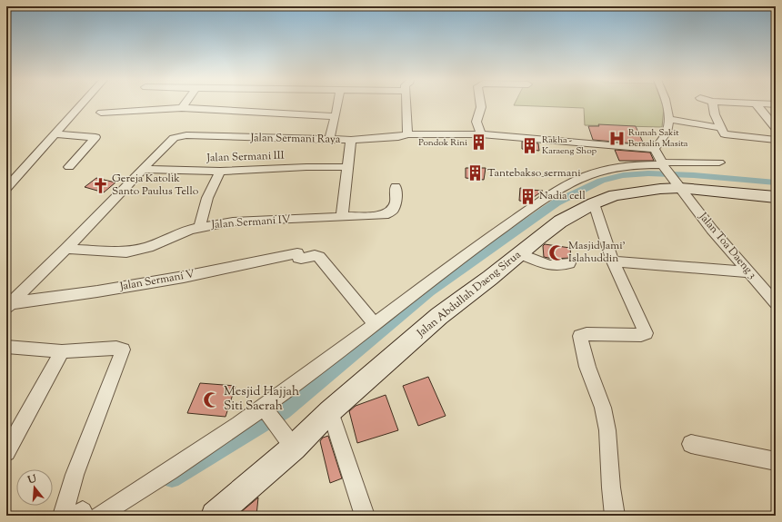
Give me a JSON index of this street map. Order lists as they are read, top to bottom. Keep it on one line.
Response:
{"streets":{"main road":["Jalan Abdullah Daeng Sirua"],"street":["Jalan Sermani Raya","Jalan Sermani III","Jalan Sermani IV","Jalan Toa Daeng 3","Jalan Sermani V"]},"crossings":[["Jalan Sermani Raya","Jalan Sermani III"],["Jalan Sermani Raya","Jalan Sermani IV"],["Jalan Sermani Raya","Jalan Toa Daeng 3"],["Jalan Sermani Raya","Jalan Sermani V"],["Jalan Toa Daeng 3","Jalan Abdullah Daeng Sirua"]],"places":{"hospital":["Rumah Sakit Bersalin Masita"],"building":["Pondok Rini","Rakha - Karaeng Shop","Tantebakso_sermani","Nadia cell"],"church":["Gereja Katolik Santo Paulus Tello"],"mosque":["Masjid Jami' Islahuddin","Mesjid Hajjah Siti Saerah"]},"north":"top"}
